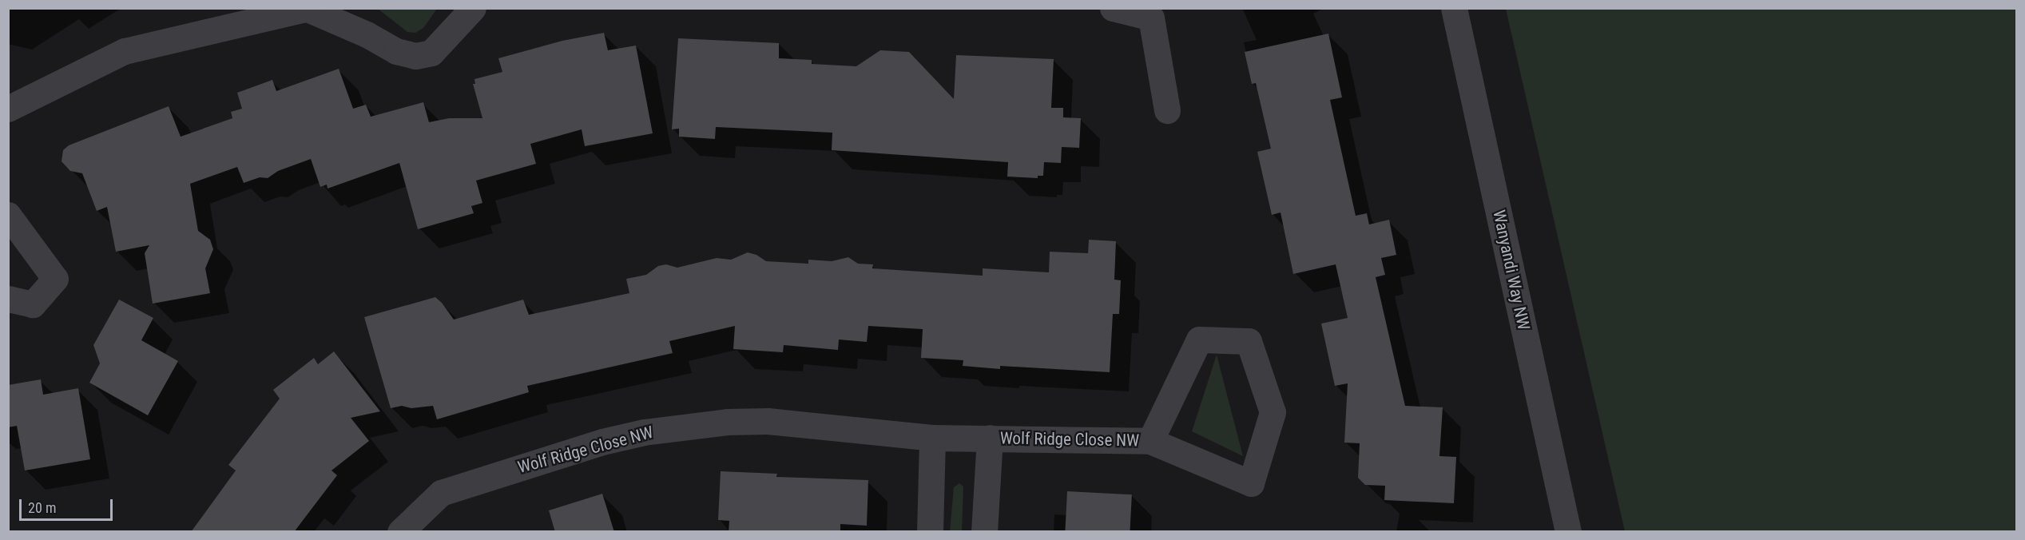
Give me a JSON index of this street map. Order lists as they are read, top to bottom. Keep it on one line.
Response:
{"streets":{"street":["Wanyandi Way NW","Wolf Ridge Close NW"]},"scale_bar":"20 m"}
